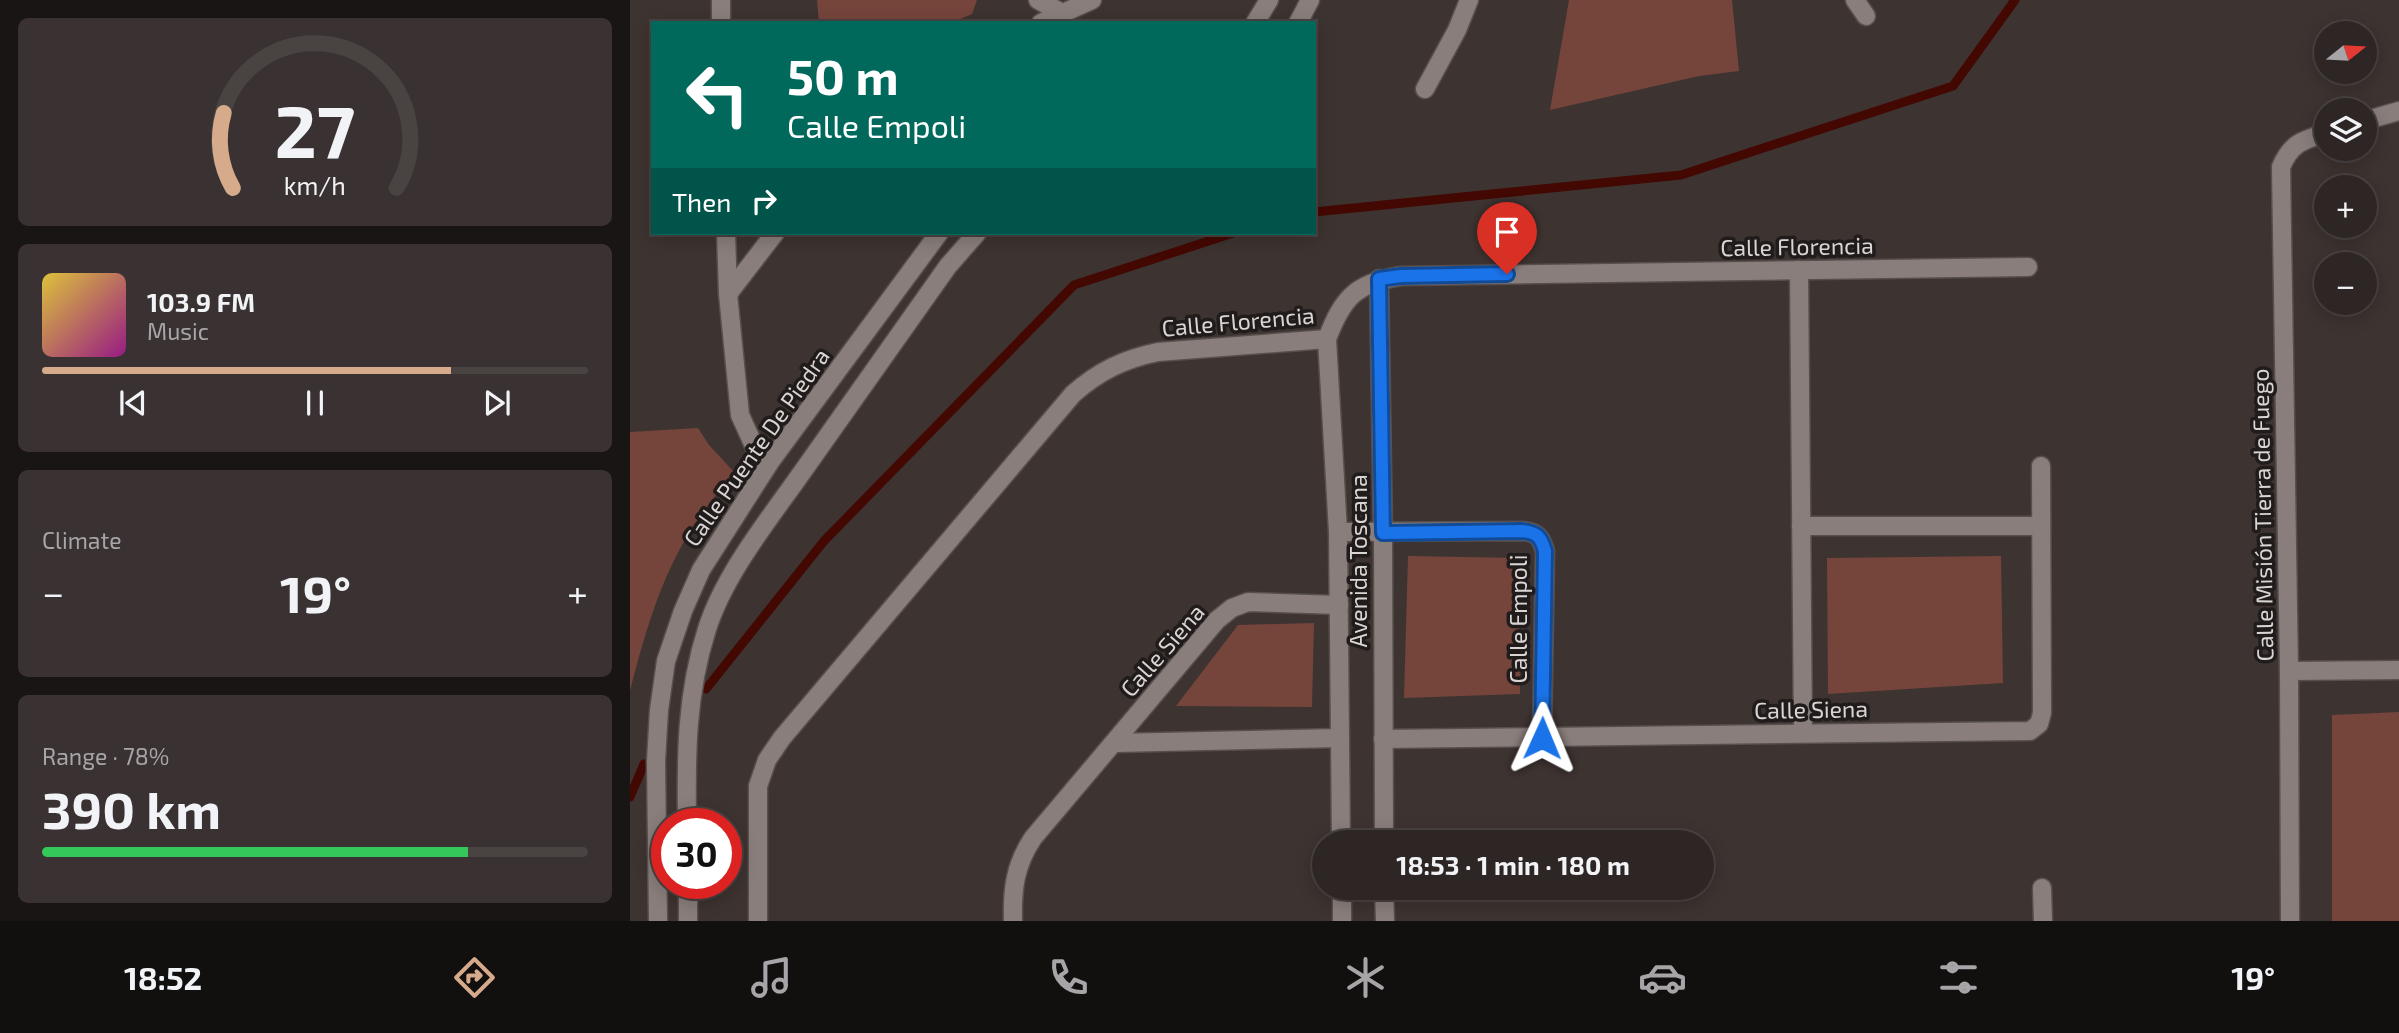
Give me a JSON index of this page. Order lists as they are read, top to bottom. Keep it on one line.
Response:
{"streets":{"street":["Calle Florencia","Calle Puente De Piedra","Calle Misión Tierra de Fuego","Avenida Toscana","Calle Empoli","Calle Siena"]},"crossings":[["Calle Florencia","Avenida Toscana"],["Avenida Toscana","Calle Empoli"],["Avenida Toscana","Calle Siena"],["Calle Empoli","Calle Siena"]],"north":"right","page":{"map_buttons":["+","−"],"turn":["50 m","Calle Empoli"],"then":"Then","song":["103.9 FM","Music"],"tile":["Climate",["Range · 78%","390 km"]],"heat":["−","19°","+"],"limit":"30","trip":"18:53 · 1 min · 180 m","tabs":["18:52","19°"],"gauge":["27","km/h"]}}
